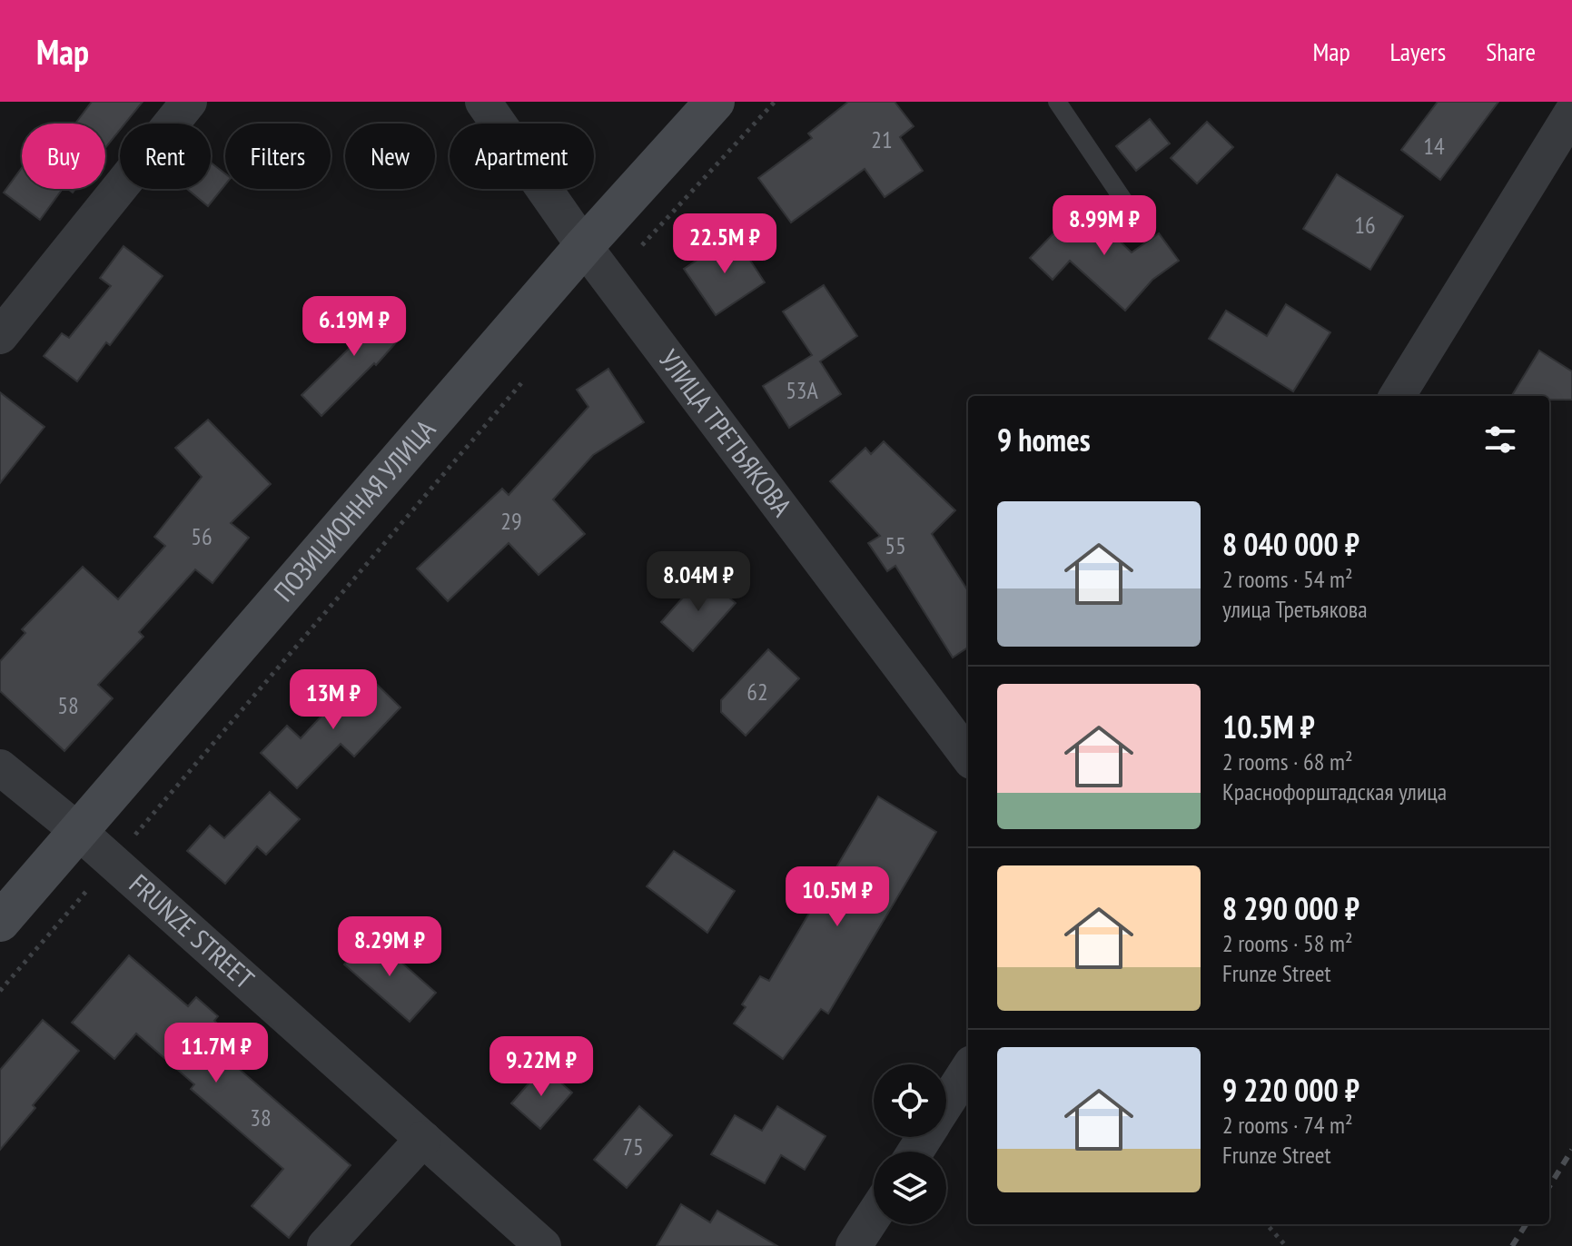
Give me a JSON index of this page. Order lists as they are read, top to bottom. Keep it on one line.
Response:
{"streets":{"street":["УЛИЦА ТРЕТЬЯКОВА","ПОЗИЦИОННАЯ УЛИЦА","FRUNZE STREET"]},"crossings":[["УЛИЦА ТРЕТЬЯКОВА","ПОЗИЦИОННАЯ УЛИЦА"],["ПОЗИЦИОННАЯ УЛИЦА","FRUNZE STREET"]],"house_numbers":["21","14","16","53А","29","56","55","62","58","38","75"],"page":{"header":"Map","nav":["Map","Layers","Share"],"chip":["Buy","Rent","Filters","New","Apartment"],"price":["8.99M ₽","22.5M ₽","6.19M ₽","8.04M ₽","13M ₽","10.5M ₽","8.29M ₽","11.7M ₽","9.22M ₽"],"heading":"9 homes","list":[{"name":"8 040 000 ₽","note":"2 rooms · 54 m² · улица Третьякова"},{"name":"10.5M ₽","note":"2 rooms · 68 m² · Краснофорштадская улица"},{"name":"8 290 000 ₽","note":"2 rooms · 58 m² · Frunze Street"},{"name":"9 220 000 ₽","note":"2 rooms · 74 m² · Frunze Street"}]}}
